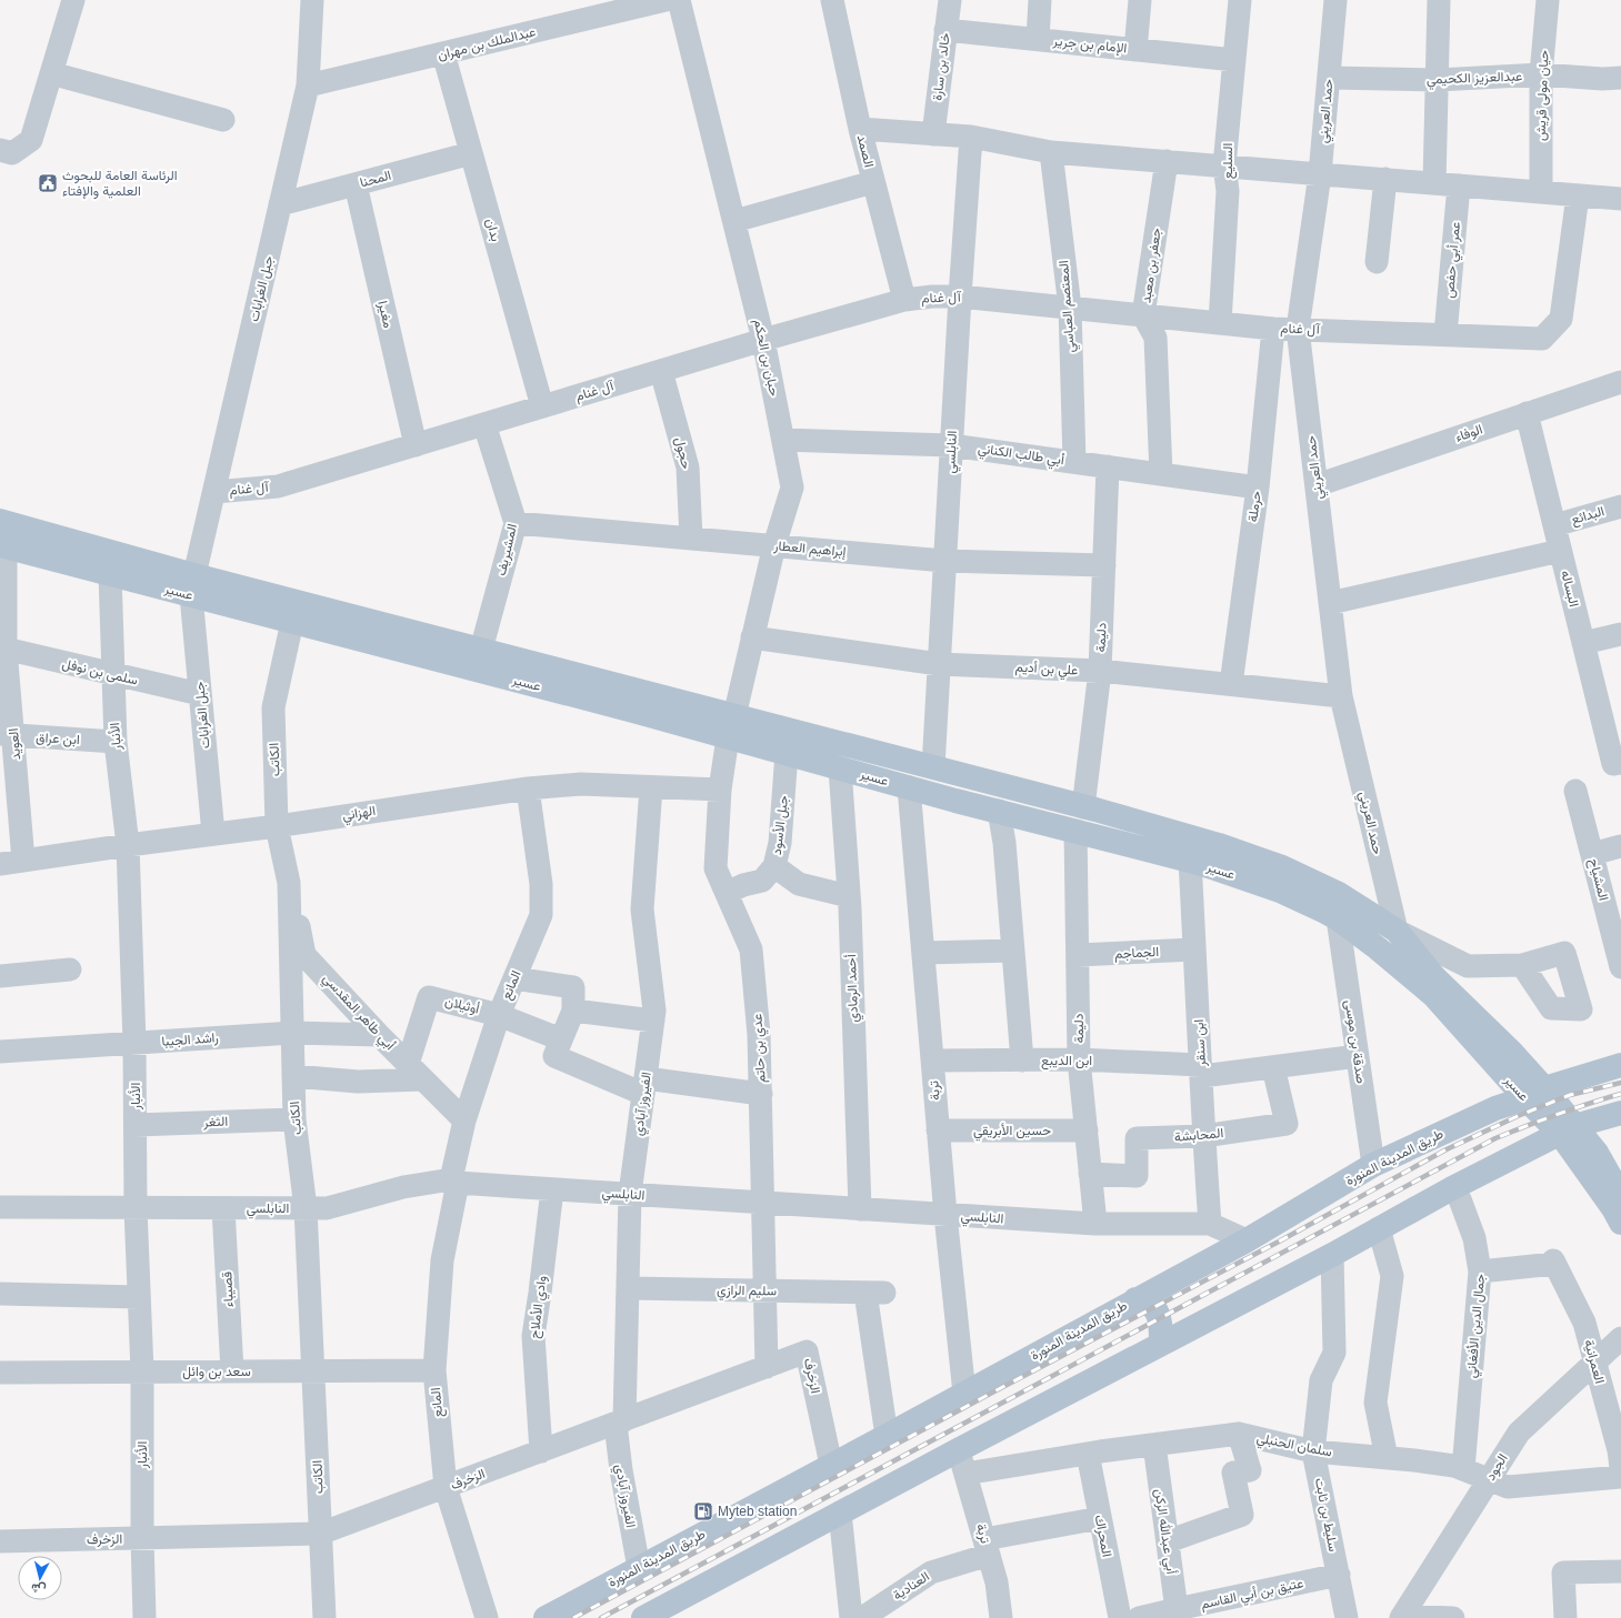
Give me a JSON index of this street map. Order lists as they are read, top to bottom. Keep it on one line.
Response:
{"streets":{"main road":["عسير","طريق المدينة المنورة"],"street":["عبدالملك بن مهران","الإمام بن جرير","خالد بن سارة","عبدالعزيز الكحيمي","حيان مولى قريش","حمد العريني","الصمد","السليع","المحنا","بدان","عمر أبي حفص","جعفر بن معبد","جبل الغرابات","آل غنام","المعتصم العباسي","مغيرا","حبان بن الحكم","الوفاء","النابلسي","حجول","أبي طالب الكناني","حرملة","البدائع","إبراهيم العطار","المشيريف","البساله","دليمة","علي بن أديم","سلمى بن نوفل","الأنبار","ابن عراق","العويد","الكاتب","الهزاني","جبل الأسود","المشياح","الجماجم","المانع","أحمد الرمادي","أوثيلان","أبي طاهر المقدسي","راشد الجيبا","صدقة بن موسى","ابن سنقر","عدي بن حاتم","ابن الديبع","تربة","الفيروز آبادي","الثغر","حسين الأبريقي","المحابشة","قصيباء","سليم الرازي","وادي الأملاح","جمال الدين الأفغاني","العمرانية","سعد بن وائل","الزخرف","سلمان الحنبلي","الجود","سليط بن ثابت","أبي عبدالله الركن","المحراك","العنادية","عتيق بن أبي القاسم"]},"crossings":[["عبدالملك بن مهران","بدان"],["عبدالملك بن مهران","جبل الغرابات"],["الإمام بن جرير","خالد بن سارة"],["الإمام بن جرير","السليع"],["عبدالعزيز الكحيمي","حيان مولى قريش"],["عبدالعزيز الكحيمي","حمد العريني"],["حمد العريني","آل غنام"],["حمد العريني","الوفاء"],["حمد العريني","عسير"],["حمد العريني","علي بن أديم"],["الصمد","آل غنام"],["السليع","آل غنام"],["المحنا","بدان"],["المحنا","جبل الغرابات"],["المحنا","مغيرا"],["بدان","آل غنام"],["عمر أبي حفص","آل غنام"],["جعفر بن معبد","آل غنام"],["جعفر بن معبد","أبي طالب الكناني"],["جبل الغرابات","آل غنام"],["جبل الغرابات","عسير"],["جبل الغرابات","سلمى بن نوفل"],["جبل الغرابات","الهزاني"],["آل غنام","المعتصم العباسي"],["آل غنام","مغيرا"],["آل غنام","حبان بن الحكم"],["آل غنام","النابلسي"],["آل غنام","حجول"],["آل غنام","حرملة"],["آل غنام","المشيريف"],["المعتصم العباسي","أبي طالب الكناني"],["حبان بن الحكم","أبي طالب الكناني"],["حبان بن الحكم","إبراهيم العطار"],["حبان بن الحكم","عسير"],["حبان بن الحكم","علي بن أديم"],["حبان بن الحكم","عدي بن حاتم"],["الوفاء","البساله"],["النابلسي","أبي طالب الكناني"],["النابلسي","إبراهيم العطار"],["النابلسي","عسير"],["النابلسي","دليمة"],["النابلسي","علي بن أديم"],["النابلسي","الأنبار"],["النابلسي","الكاتب"],["النابلسي","المانع"],["النابلسي","أحمد الرمادي"],["النابلسي","ابن سنقر"],["النابلسي","عدي بن حاتم"],["النابلسي","تربة"],["النابلسي","الفيروز آبادي"],["النابلسي","طريق المدينة المنورة"],["النابلسي","قصيباء"],["النابلسي","وادي الأملاح"],["حجول","إبراهيم العطار"],["أبي طالب الكناني","حرملة"],["أبي طالب الكناني","دليمة"],["حرملة","علي بن أديم"],["البدائع","البساله"],["إبراهيم العطار","المشيريف"],["إبراهيم العطار","دليمة"],["المشيريف","عسير"],["عسير","دليمة"],["عسير","الأنبار"],["عسير","العويد"],["عسير","الكاتب"],["عسير","جبل الأسود"],["عسير","أحمد الرمادي"],["عسير","صدقة بن موسى"],["عسير","ابن سنقر"],["عسير","عدي بن حاتم"],["عسير","تربة"],["عسير","طريق المدينة المنورة"],["دليمة","علي بن أديم"],["دليمة","الجماجم"],["دليمة","ابن الديبع"],["دليمة","حسين الأبريقي"],["دليمة","المحابشة"],["سلمى بن نوفل","الأنبار"],["سلمى بن نوفل","العويد"],["الأنبار","ابن عراق"],["الأنبار","الهزاني"],["الأنبار","راشد الجيبا"],["الأنبار","الثغر"],["الأنبار","سعد بن وائل"],["الأنبار","الزخرف"],["ابن عراق","العويد"],["العويد","الهزاني"],["الكاتب","الهزاني"],["الكاتب","أبي طاهر المقدسي"],["الكاتب","راشد الجيبا"],["الكاتب","الثغر"],["الكاتب","سعد بن وائل"],["الكاتب","الزخرف"],["الهزاني","المانع"],["الهزاني","عدي بن حاتم"],["الهزاني","الفيروز آبادي"],["جبل الأسود","عدي بن حاتم"],["الجماجم","ابن سنقر"],["المانع","أوثيلان"],["المانع","أبي طاهر المقدسي"],["المانع","سعد بن وائل"],["المانع","الزخرف"],["أوثيلان","أبي طاهر المقدسي"],["أبي طاهر المقدسي","راشد الجيبا"],["صدقة بن موسى","ابن الديبع"],["صدقة بن موسى","طريق المدينة المنورة"],["ابن سنقر","ابن الديبع"],["ابن سنقر","المحابشة"],["عدي بن حاتم","سليم الرازي"],["عدي بن حاتم","الزخرف"],["ابن الديبع","تربة"],["ابن الديبع","المحابشة"],["تربة","حسين الأبريقي"],["تربة","طريق المدينة المنورة"],["تربة","سلمان الحنبلي"],["تربة","العنادية"],["الفيروز آبادي","طريق المدينة المنورة"],["الفيروز آبادي","سليم الرازي"],["الفيروز آبادي","الزخرف"],["طريق المدينة المنورة","سليم الرازي"],["طريق المدينة المنورة","الزخرف"],["قصيباء","سعد بن وائل"],["وادي الأملاح","الزخرف"],["جمال الدين الأفغاني","العمرانية"],["جمال الدين الأفغاني","سلمان الحنبلي"],["العمرانية","الجود"],["سلمان الحنبلي","الجود"],["سلمان الحنبلي","سليط بن ثابت"],["سلمان الحنبلي","أبي عبدالله الركن"],["سلمان الحنبلي","المحراك"],["سليط بن ثابت","عتيق بن أبي القاسم"],["أبي عبدالله الركن","عتيق بن أبي القاسم"],["المحراك","العنادية"]],"places":{"public building":["الرئاسة العامة للبحوث العلمية والإفتاء"],"fuel station":["Myteb station"]},"north":"bottom"}
